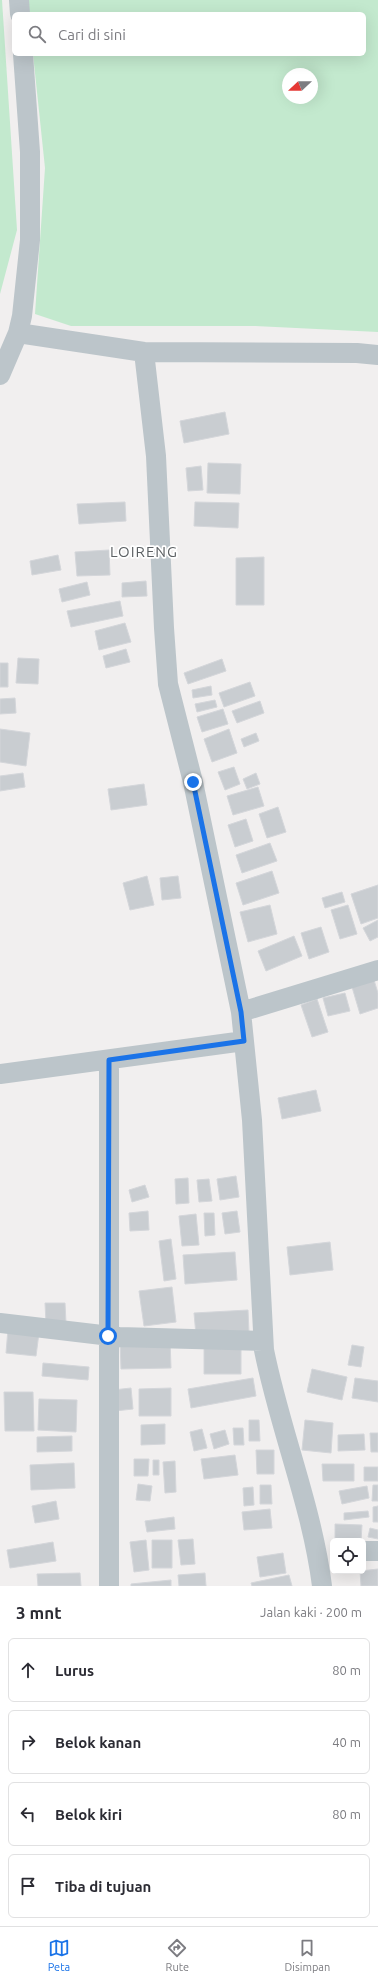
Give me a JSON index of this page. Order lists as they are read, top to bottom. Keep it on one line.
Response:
{"districts":["LOIRENG"],"north":"left","page":{"search":"Cari di sini","heading":["3 mnt","Jalan kaki · 200 m"],"list":[["Lurus","80 m"],["Belok kanan","40 m"],["Belok kiri","80 m"],"Tiba di tujuan"],"nav":["Peta","Rute","Disimpan"]}}
